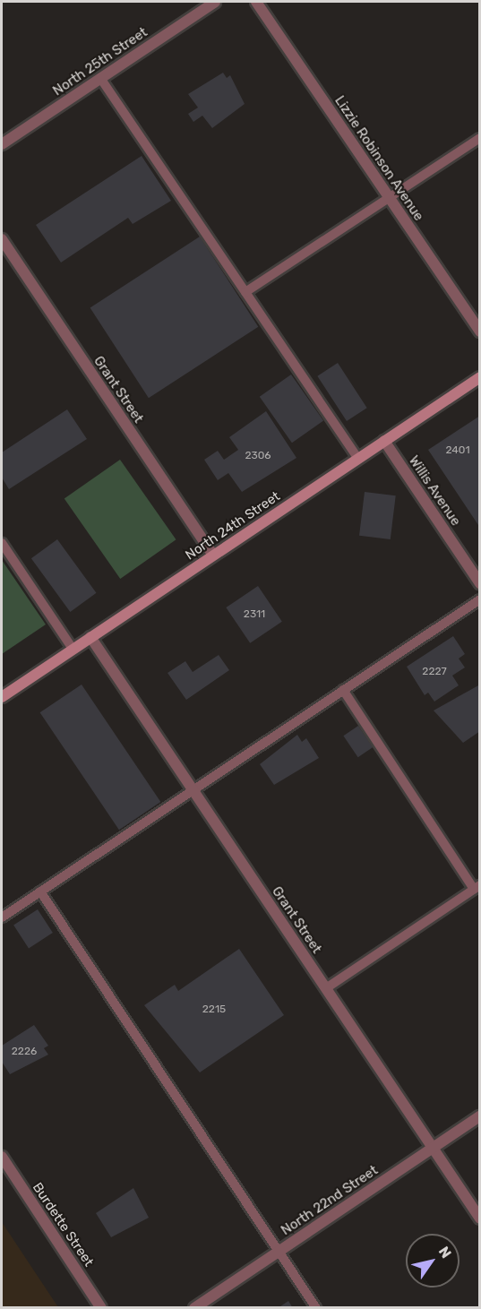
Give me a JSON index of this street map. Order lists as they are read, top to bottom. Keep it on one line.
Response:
{"streets":{"main road":["North 24th Street"],"street":["North 25th Street","Lizzie Robinson Avenue","Grant Street","Willis Avenue","North 22nd Street","Burdette Street"]},"crossings":[["Grant Street","North 24th Street"],["Grant Street","North 22nd Street"],["Willis Avenue","North 24th Street"]],"house_numbers":["2401","2306","2311","2227","2215","2226"],"north":"top right"}
